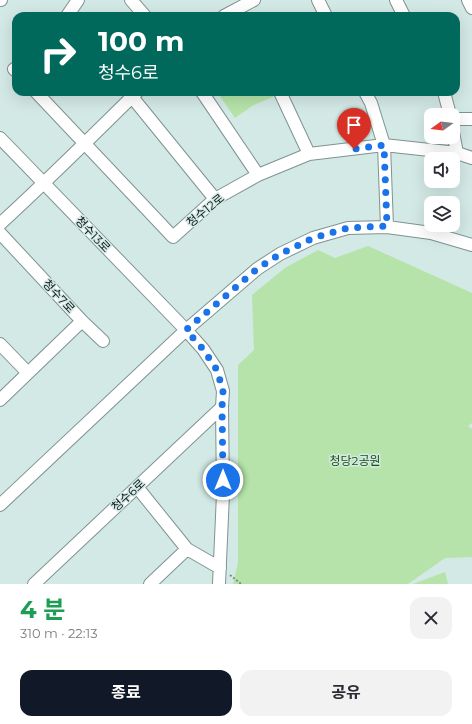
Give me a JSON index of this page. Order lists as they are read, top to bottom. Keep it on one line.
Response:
{"streets":{"street":["청수12로","청수13로","청수7로","청수6로"]},"parks":["청당2공원"],"north":"left","page":{"turn":["100 m","청수6로"],"heading":["4 분","310 m · 22:13"],"buttons":["종료","공유"]}}
